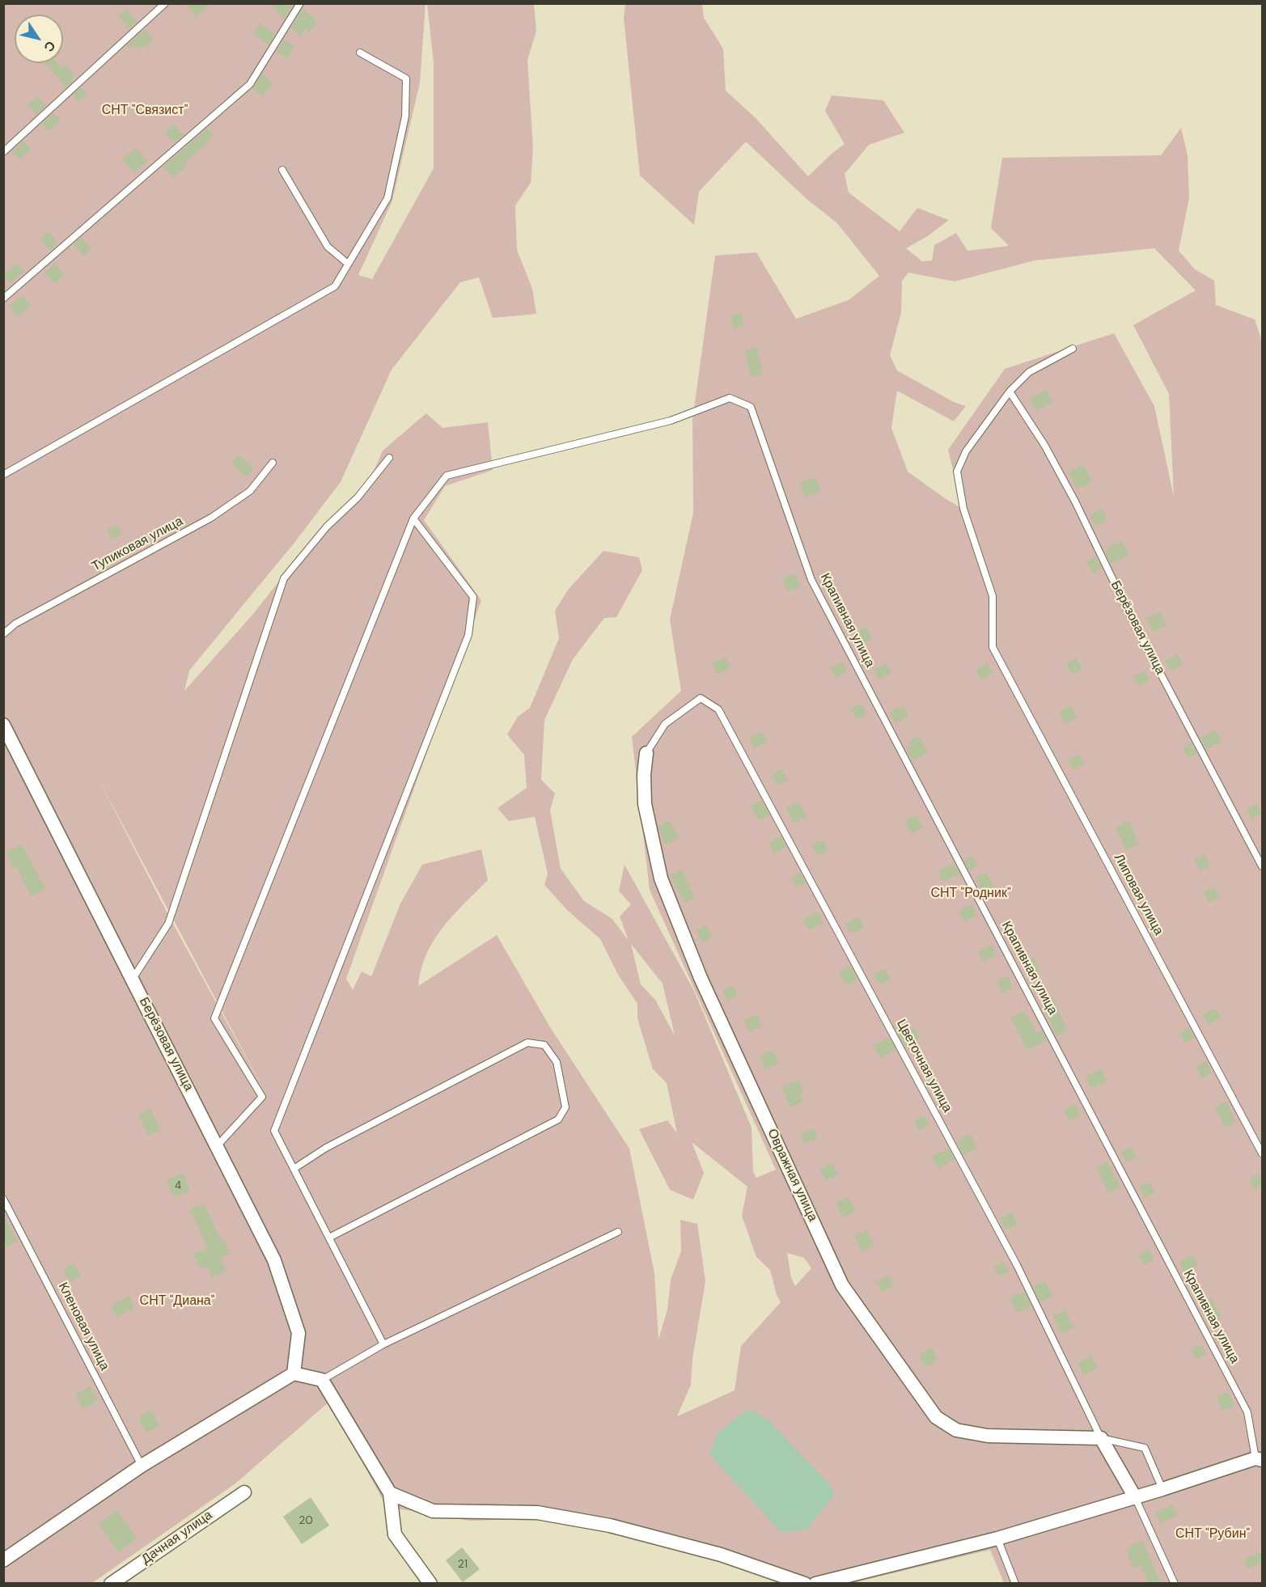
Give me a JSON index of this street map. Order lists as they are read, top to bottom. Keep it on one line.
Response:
{"streets":{"street":["Берёзовая улица","Овражная улица","Дачная улица"],"lane":["Тупиковая улица","Крапивная улица","Липовая улица","Цветочная улица","Кленовая улица"]},"crossings":[["Берёзовая улица","Липовая улица"],["Цветочная улица","Овражная улица"]],"parks":["СНТ \"Связист\"","СНТ \"Родник\"","СНТ \"Диана\"","СНТ \"Рубин\""],"house_numbers":["4","20","21"],"north":"bottom right"}
